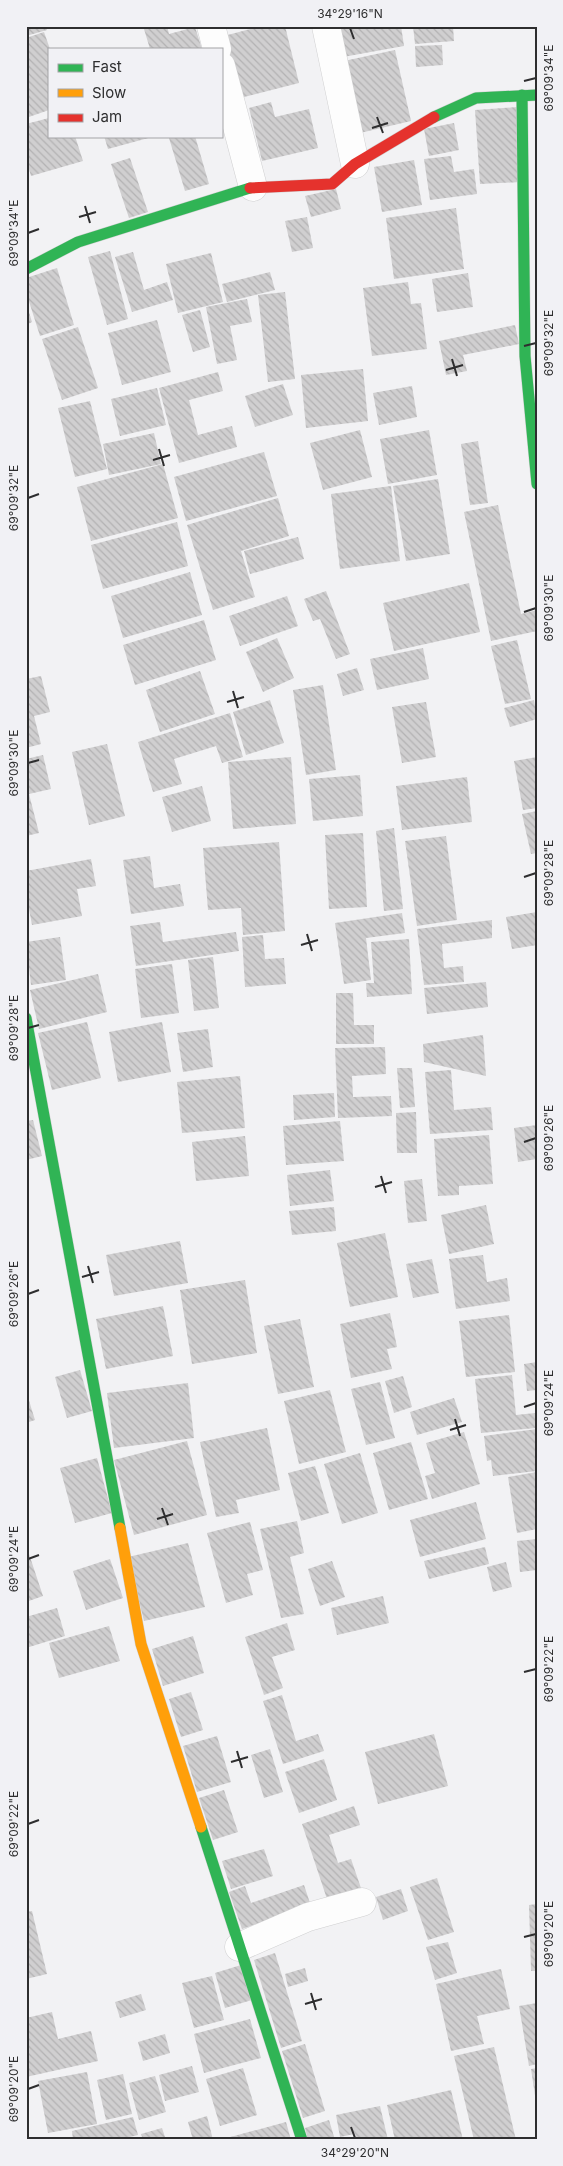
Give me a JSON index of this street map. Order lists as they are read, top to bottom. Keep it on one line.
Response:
{"legend":["Fast","Slow","Jam"],"coordinates":["34°29'16\"N","69°09'34\"E","69°09'32\"E","69°09'30\"E","69°09'28\"E","69°09'26\"E","69°09'24\"E","69°09'22\"E","69°09'20\"E","34°29'20\"N"]}
